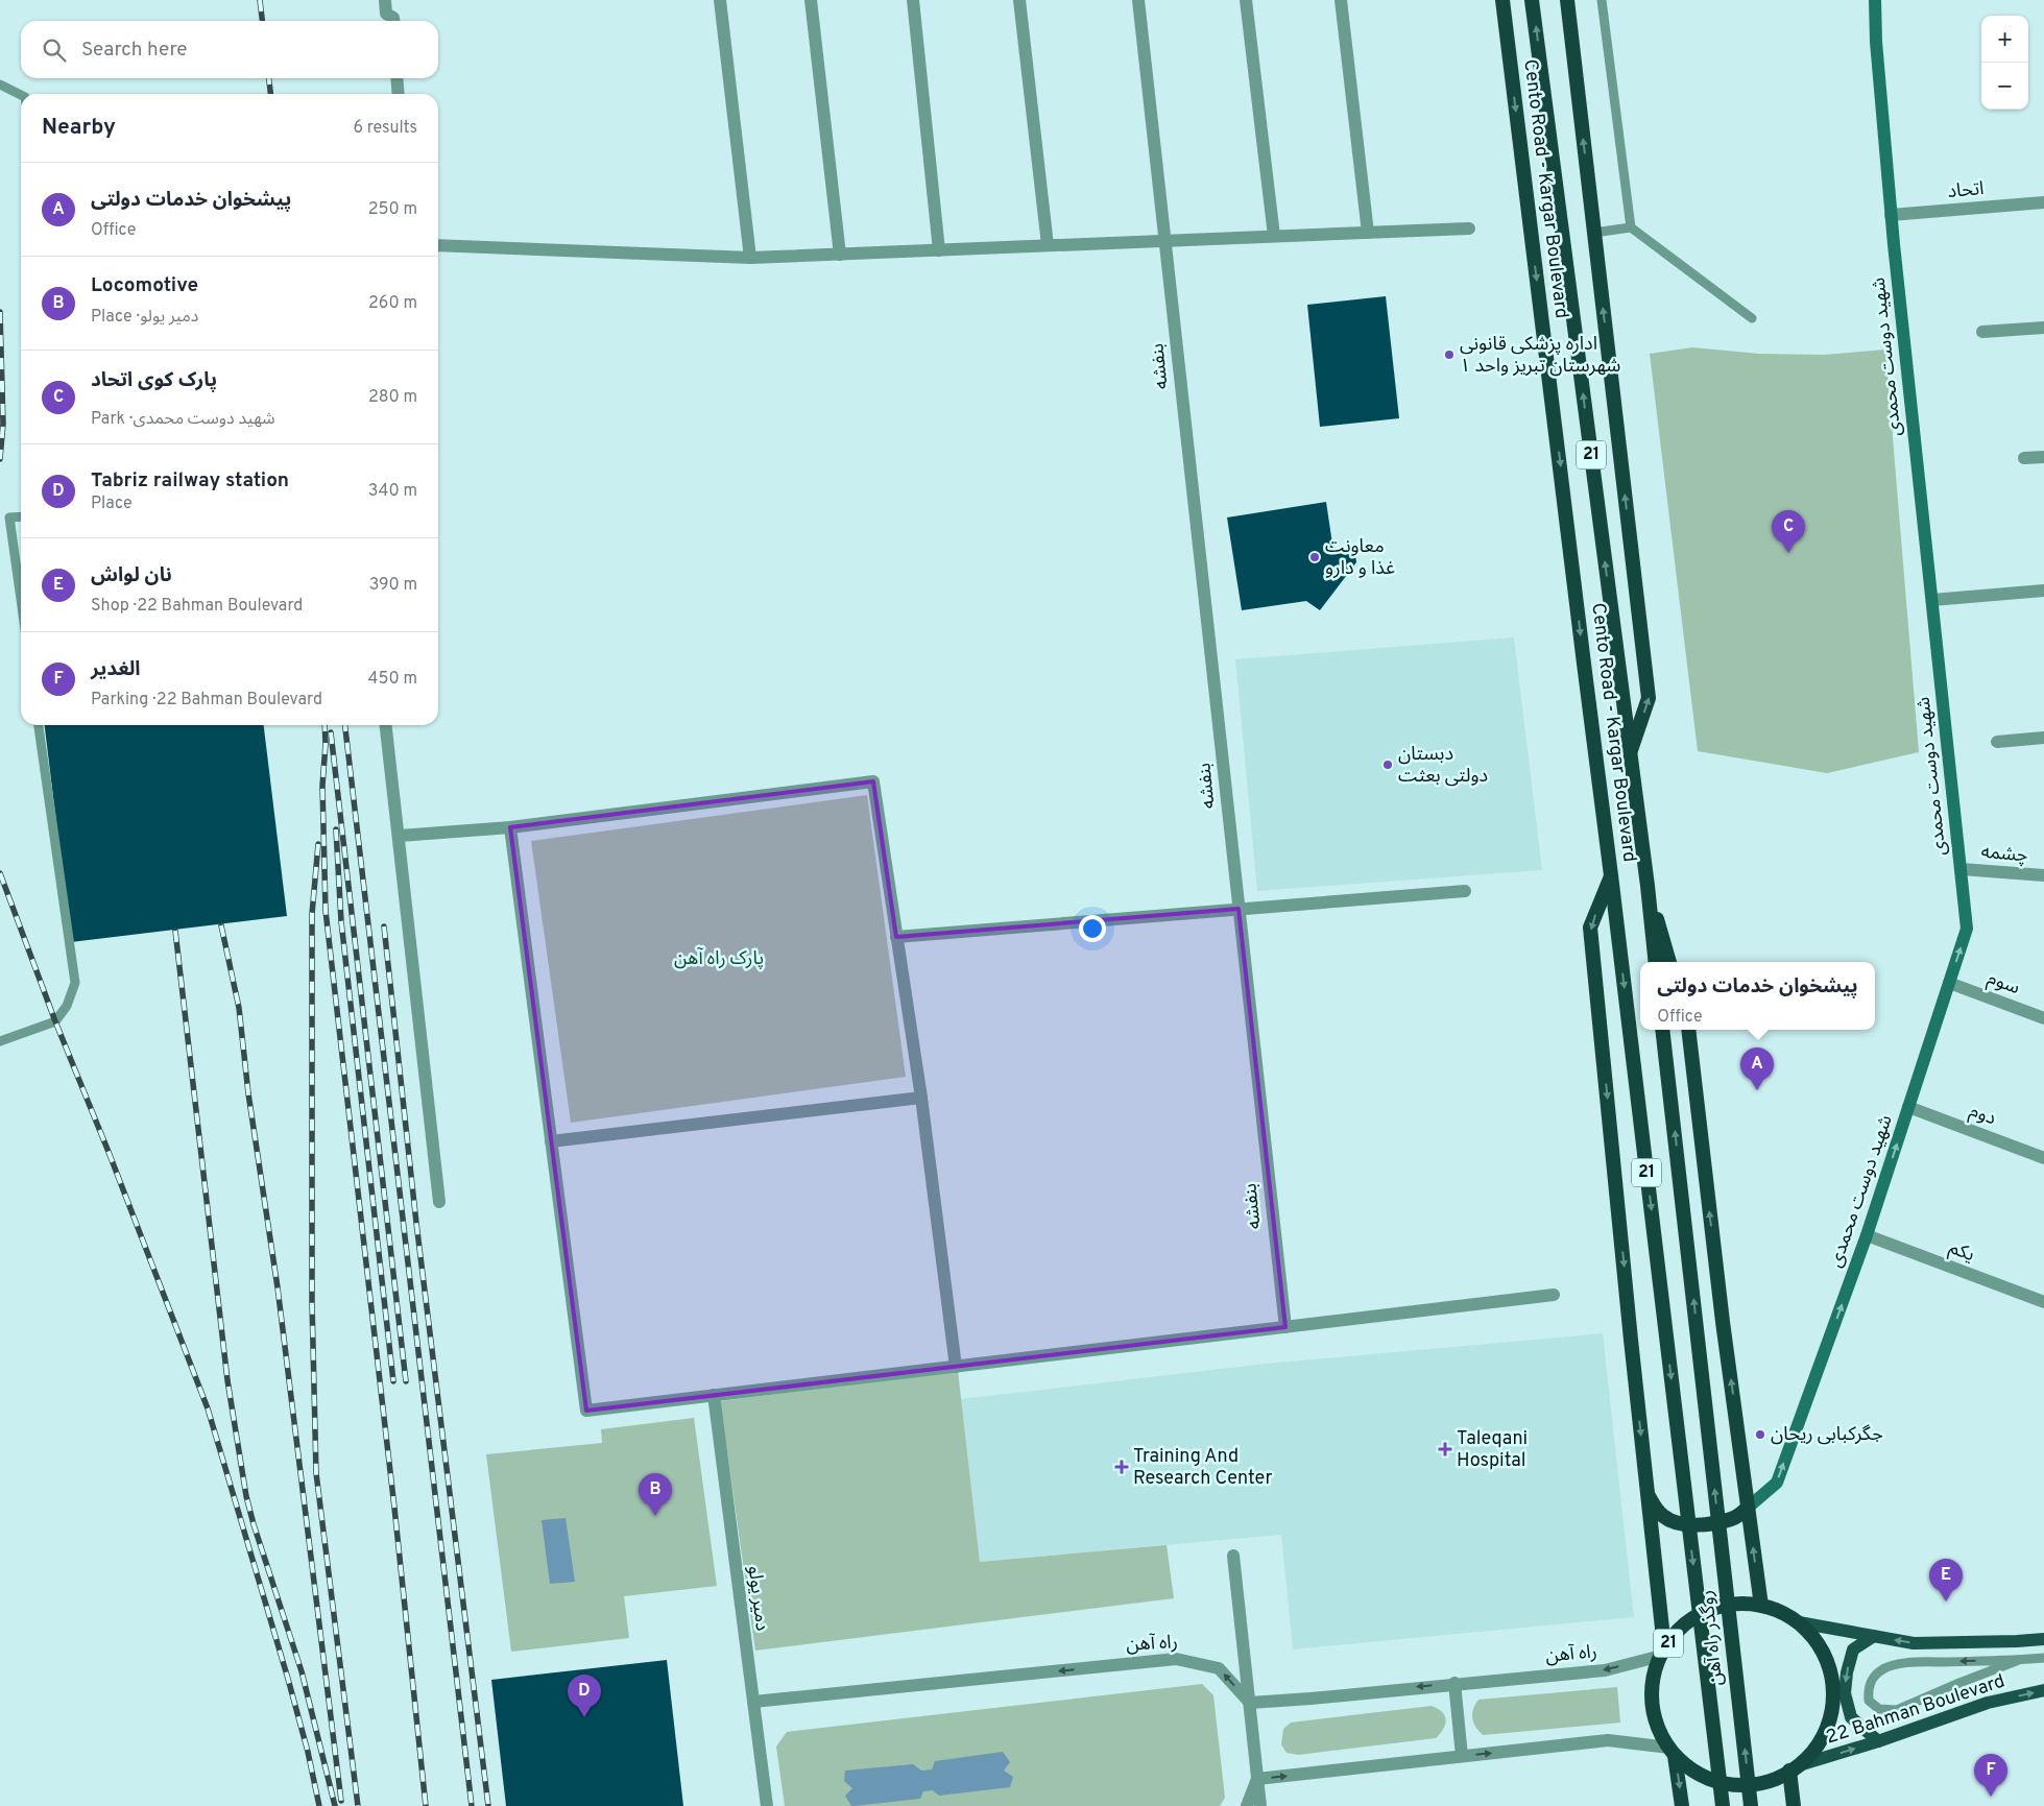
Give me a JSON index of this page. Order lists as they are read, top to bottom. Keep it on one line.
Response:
{"streets":{"highway":["Cento Road - Kargar Boulevard","21","روگذر راه آهن"],"main road":["شهید دوست محمدی","22 Bahman Boulevard"],"street":["اتحاد","بنفشه","چشمه","سوم","دوم","یکم","دمیر یولو","راه آهن"]},"crossings":[["Cento Road - Kargar Boulevard","21"],["Cento Road - Kargar Boulevard","روگذر راه آهن"],["اتحاد","شهید دوست محمدی"],["شهید دوست محمدی","چشمه"],["شهید دوست محمدی","سوم"],["شهید دوست محمدی","دوم"],["شهید دوست محمدی","یکم"],["21","راه آهن"],["21","22 Bahman Boulevard"],["دمیر یولو","راه آهن"],["راه آهن","22 Bahman Boulevard"]],"parks":["پارک راه آهن"],"places":{"other":["اداره پزشکی قانونی شهرستان تبریز واحد ۱","معاونت غذا و دارو","دبستان دولتی بعثت","جگرکبابی ریحان"],"health":["Taleqani Hospital","Training And Research Center"]},"page":{"map_buttons":["+","−"],"search":"Search here","heading":["Nearby","6 results"],"list":[{"mark":"A","name":"پیشخوان خدمات دولتی","note":"Office","value":"250 m"},{"mark":"B","name":"Locomotive","note":"Place · دمیر یولو","value":"260 m"},{"mark":"C","name":"پارک کوی اتحاد","note":"Park · شهید دوست محمدی","value":"280 m"},{"mark":"D","name":"Tabriz railway station","note":"Place","value":"340 m"},{"mark":"E","name":"نان لواش","note":"Shop · 22 Bahman Boulevard","value":"390 m"},{"mark":"F","name":"الغدیر","note":"Parking · 22 Bahman Boulevard","value":"450 m"}],"pins":["C","A","B","E","D","F"],"popup":["پیشخوان خدمات دولتی","Office"]}}
